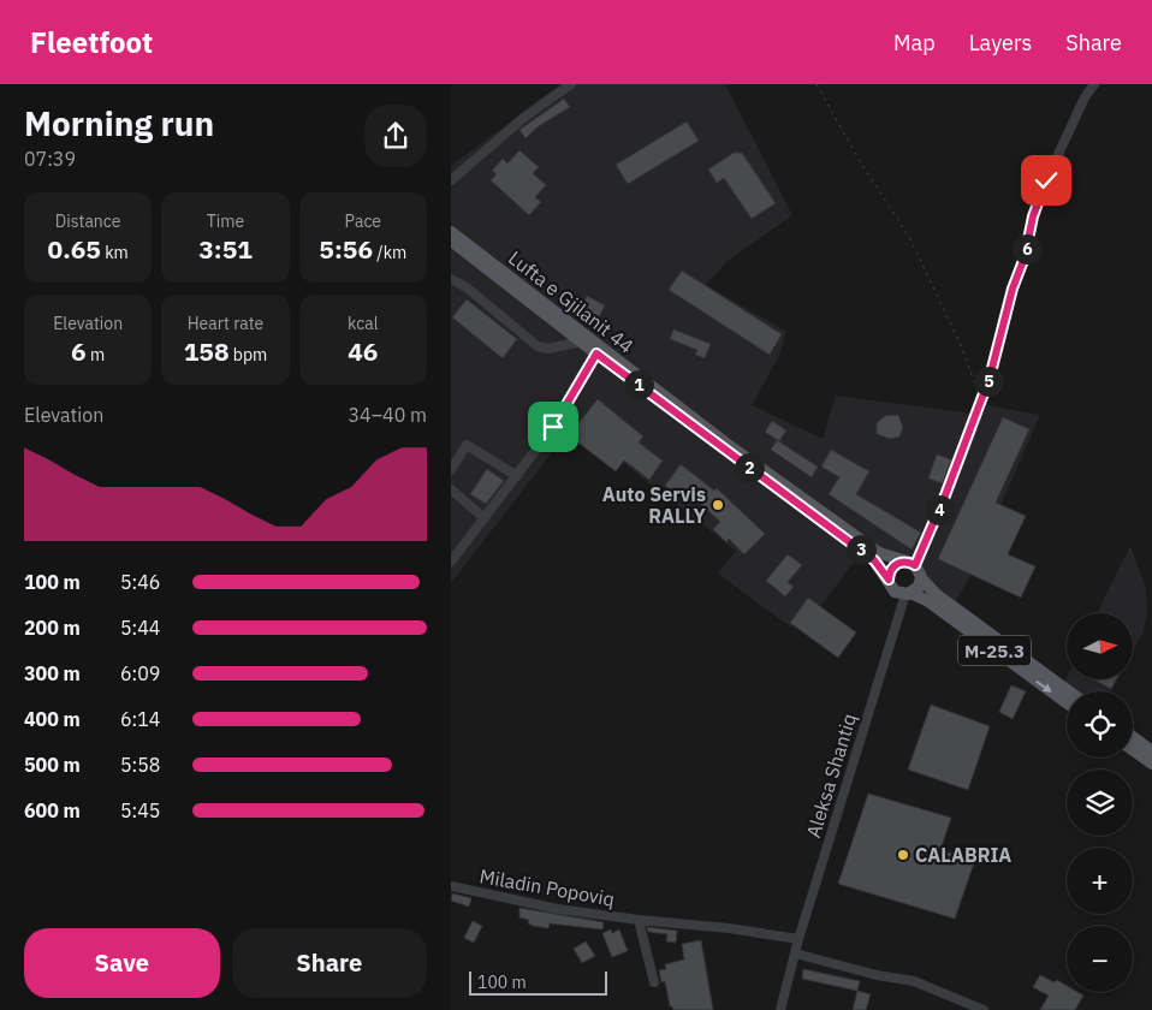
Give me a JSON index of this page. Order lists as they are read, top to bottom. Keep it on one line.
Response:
{"streets":{"main road":["Lufta e Gjilanit 44","M-25.3"],"street":["Aleksa Shantiq","Miladin Popoviq"]},"crossings":[["Lufta e Gjilanit 44","M-25.3"],["Lufta e Gjilanit 44","Aleksa Shantiq"],["M-25.3","Aleksa Shantiq"],["Aleksa Shantiq","Miladin Popoviq"]],"places":["Auto Servis RALLY","CALABRIA"],"scale_bar":"100 m","north":"right","page":{"header":"Fleetfoot","nav":["Map","Layers","Share"],"heading":["Morning run","07:39"],"stats":[["Distance","0.65 km"],["Time","3:51"],["Pace","5:56 /km"],["Elevation","6 m"],["Heart rate","158 bpm"],["kcal","46"]],"pins":["6","5","1","2","4","3"],"chart":["Elevation","34–40 m"],"list":[{"name":"100 m","note":"5:46"},{"name":"200 m","note":"5:44"},{"name":"300 m","note":"6:09"},{"name":"400 m","note":"6:14"},{"name":"500 m","note":"5:58"},{"name":"600 m","note":"5:45"}],"map_buttons":["+","−"],"buttons":["Save","Share"],"scale":"100 m"}}
